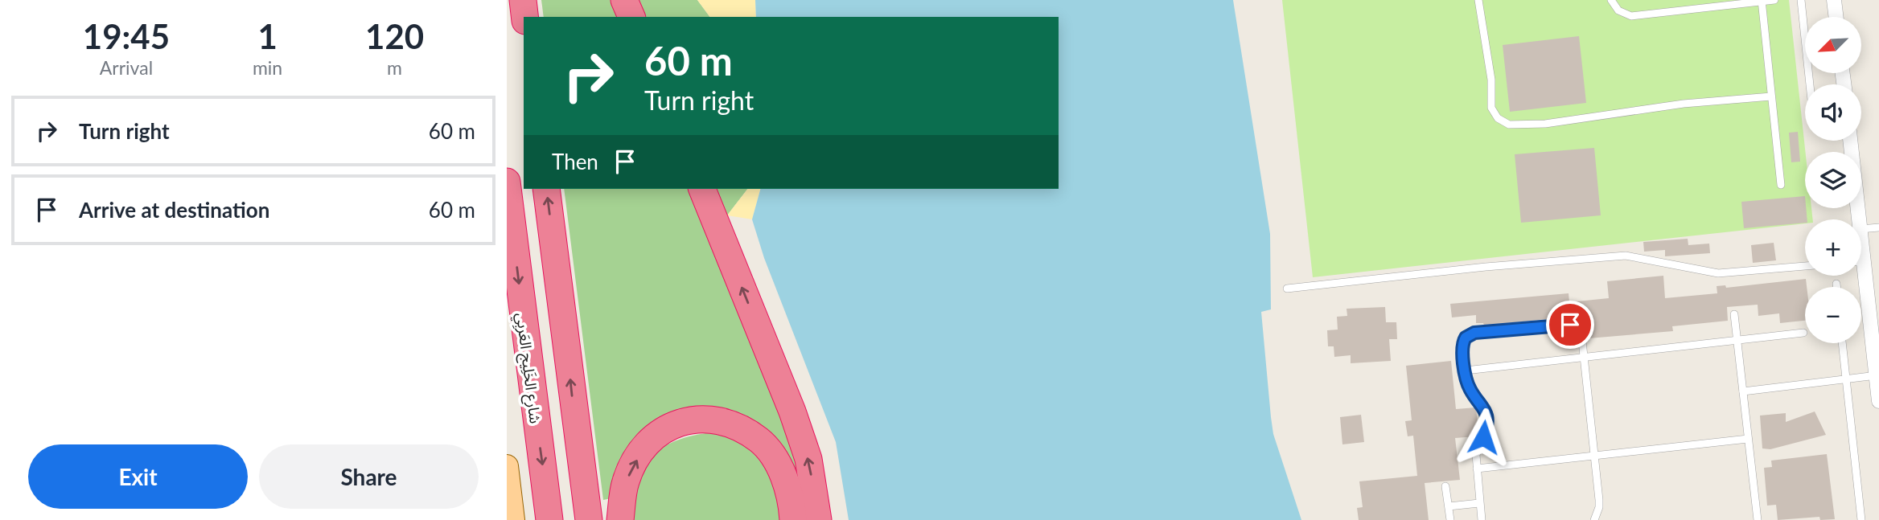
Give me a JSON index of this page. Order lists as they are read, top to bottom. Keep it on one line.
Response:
{"streets":{"highway":["شارع الخَلِيج العَربِي"]},"north":"bottom left","page":{"eta":["19:45","Arrival","1","min","120","m"],"map_buttons":["+","−"],"turn":["60 m","Turn right"],"list":[{"name":"Turn right","value":"60 m"},{"name":"Arrive at destination","value":"60 m"}],"then":"Then","buttons":["Exit","Share"]}}
